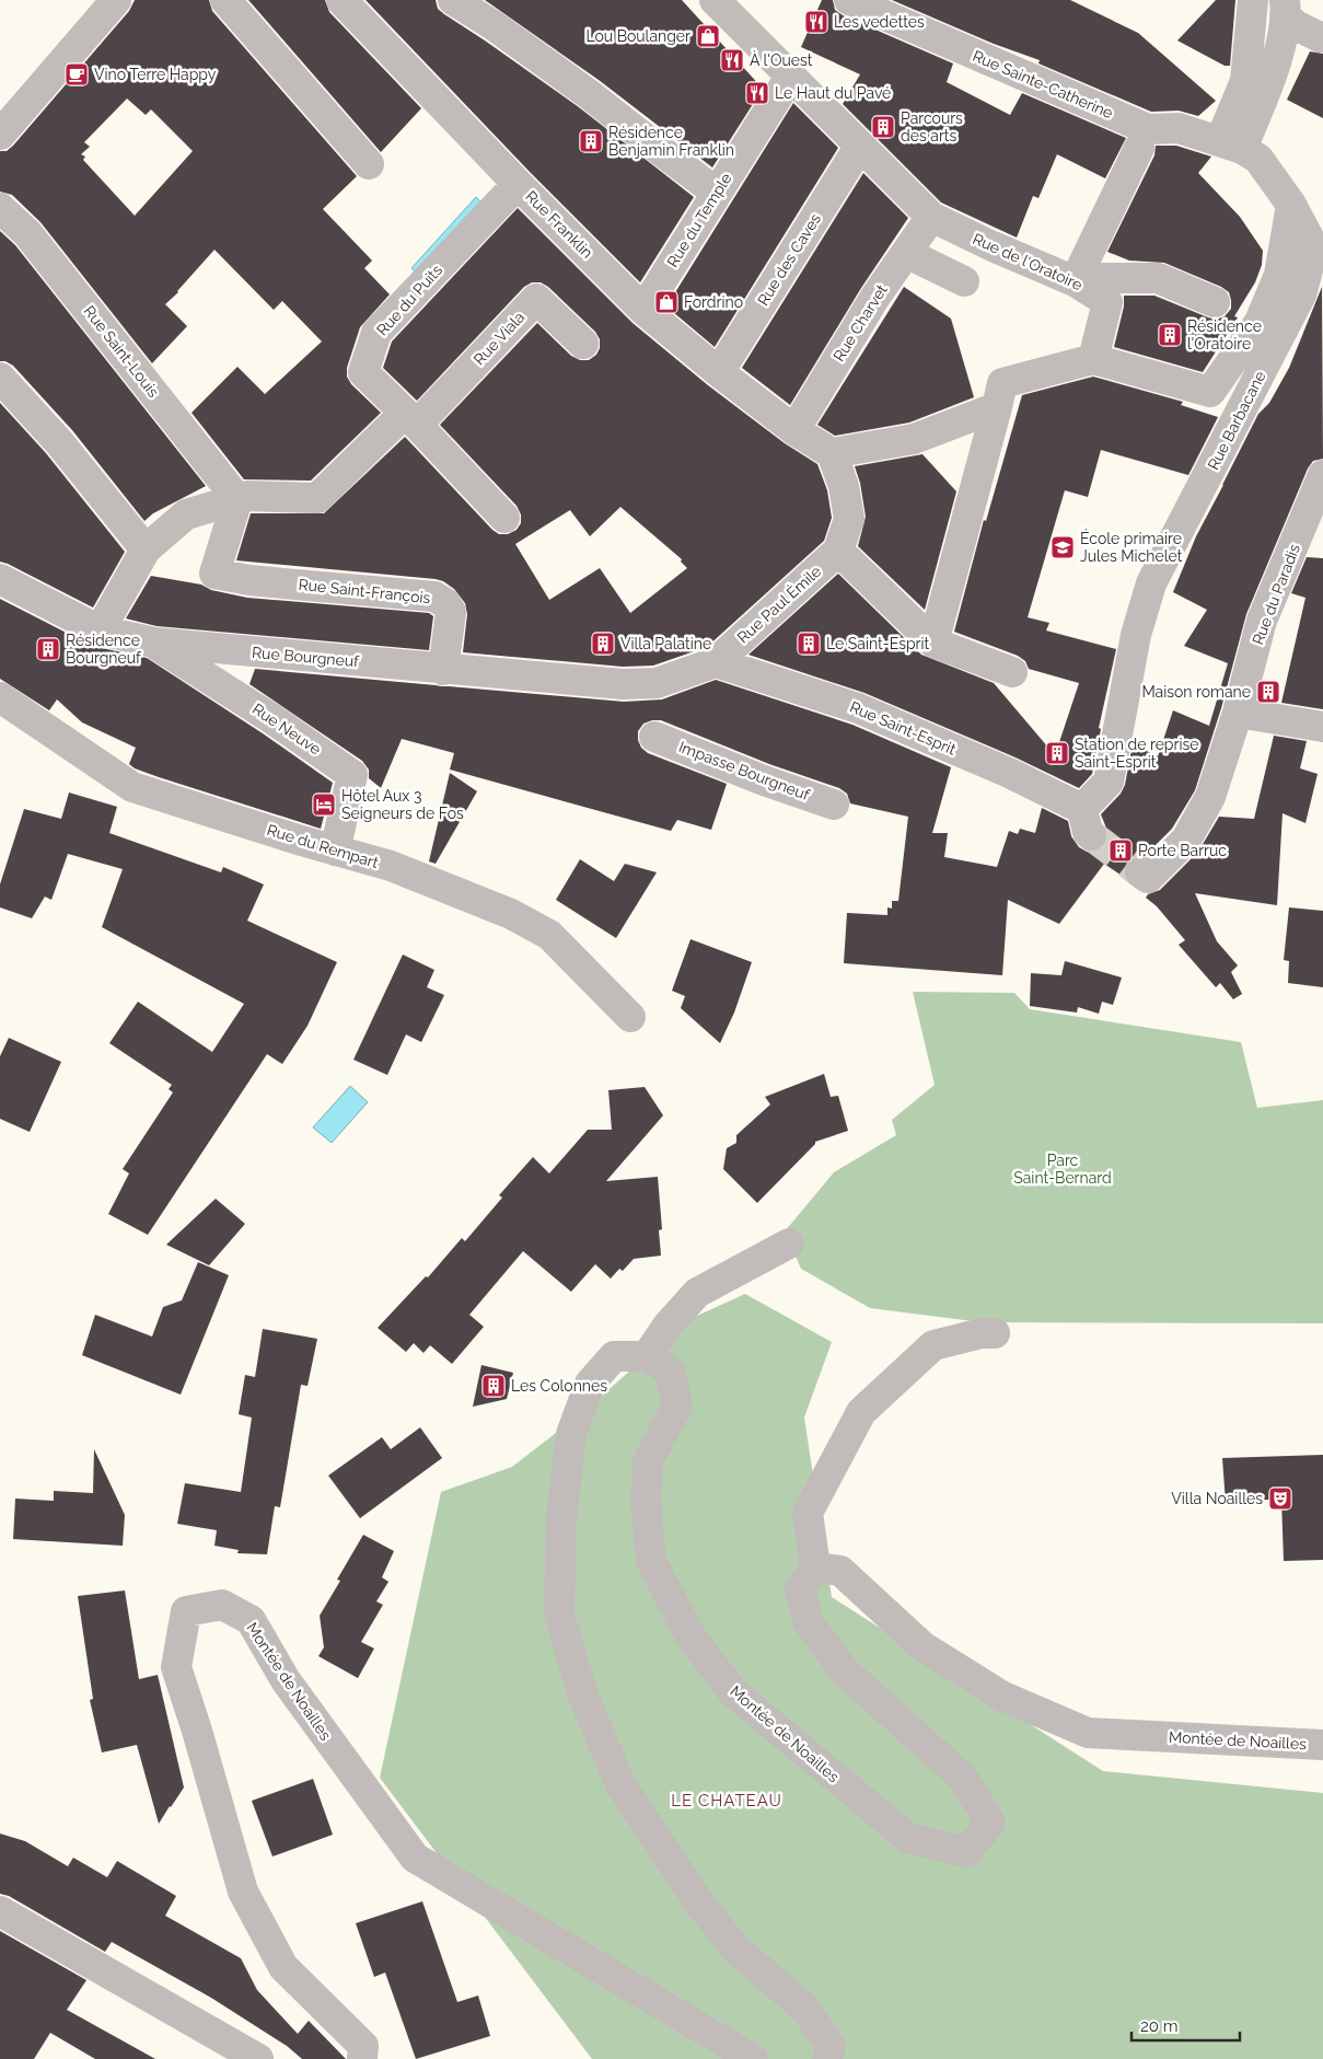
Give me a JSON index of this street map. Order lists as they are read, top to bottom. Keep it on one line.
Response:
{"streets":{"street":["Rue Sainte-Catherine","Rue du Temple","Rue Franklin","Rue des Caves","Rue de l'Oratoire","Rue du Puits","Rue Charvet","Rue Viala","Rue Saint-Louis","Rue Barbacane","Rue Saint-François","Rue du Paradis","Rue Paul Émile","Rue Bourgneuf","Rue Saint-Esprit","Rue Neuve","Impasse Bourgneuf","Rue du Rempart","Montée de Noailles"]},"crossings":[["Rue Sainte-Catherine","Rue Barbacane"],["Rue du Temple","Rue Franklin"],["Rue du Temple","Rue de l'Oratoire"],["Rue Franklin","Rue des Caves"],["Rue Franklin","Rue du Puits"],["Rue Franklin","Rue Charvet"],["Rue Franklin","Rue Paul Émile"],["Rue des Caves","Rue de l'Oratoire"],["Rue de l'Oratoire","Rue Charvet"],["Rue du Puits","Rue Viala"],["Rue Viala","Rue Saint-Louis"],["Rue Viala","Rue Saint-François"],["Rue Viala","Rue Bourgneuf"],["Rue Saint-Louis","Rue Saint-François"],["Rue Barbacane","Rue Saint-Esprit"],["Rue Saint-François","Rue Bourgneuf"],["Rue Paul Émile","Rue Bourgneuf"],["Rue Paul Émile","Rue Saint-Esprit"],["Rue Bourgneuf","Rue Neuve"],["Rue Neuve","Rue du Rempart"]],"districts":["LE CHATEAU"],"parks":["Parc Saint-Bernard"],"places":{"restaurant":["Les vedettes","À l'Ouest","Le Haut du Pavé"],"shop":["Lou Boulanger","Fordrino"],"cafe":["Vino Terre Happy"],"building":["Parcours des arts","Résidence Benjamin Franklin","Résidence l'Oratoire","Villa Palatine","Le Saint-Esprit","Résidence Bourgneuf","Maison romane","Station de reprise Saint-Esprit","Porte Barruc","Les Colonnes"],"school or university":["École primaire Jules Michelet"],"hotel":["Hôtel Aux 3 Seigneurs de Fos"],"theatre":["Villa Noailles"]},"scale_bar":"20 m"}
